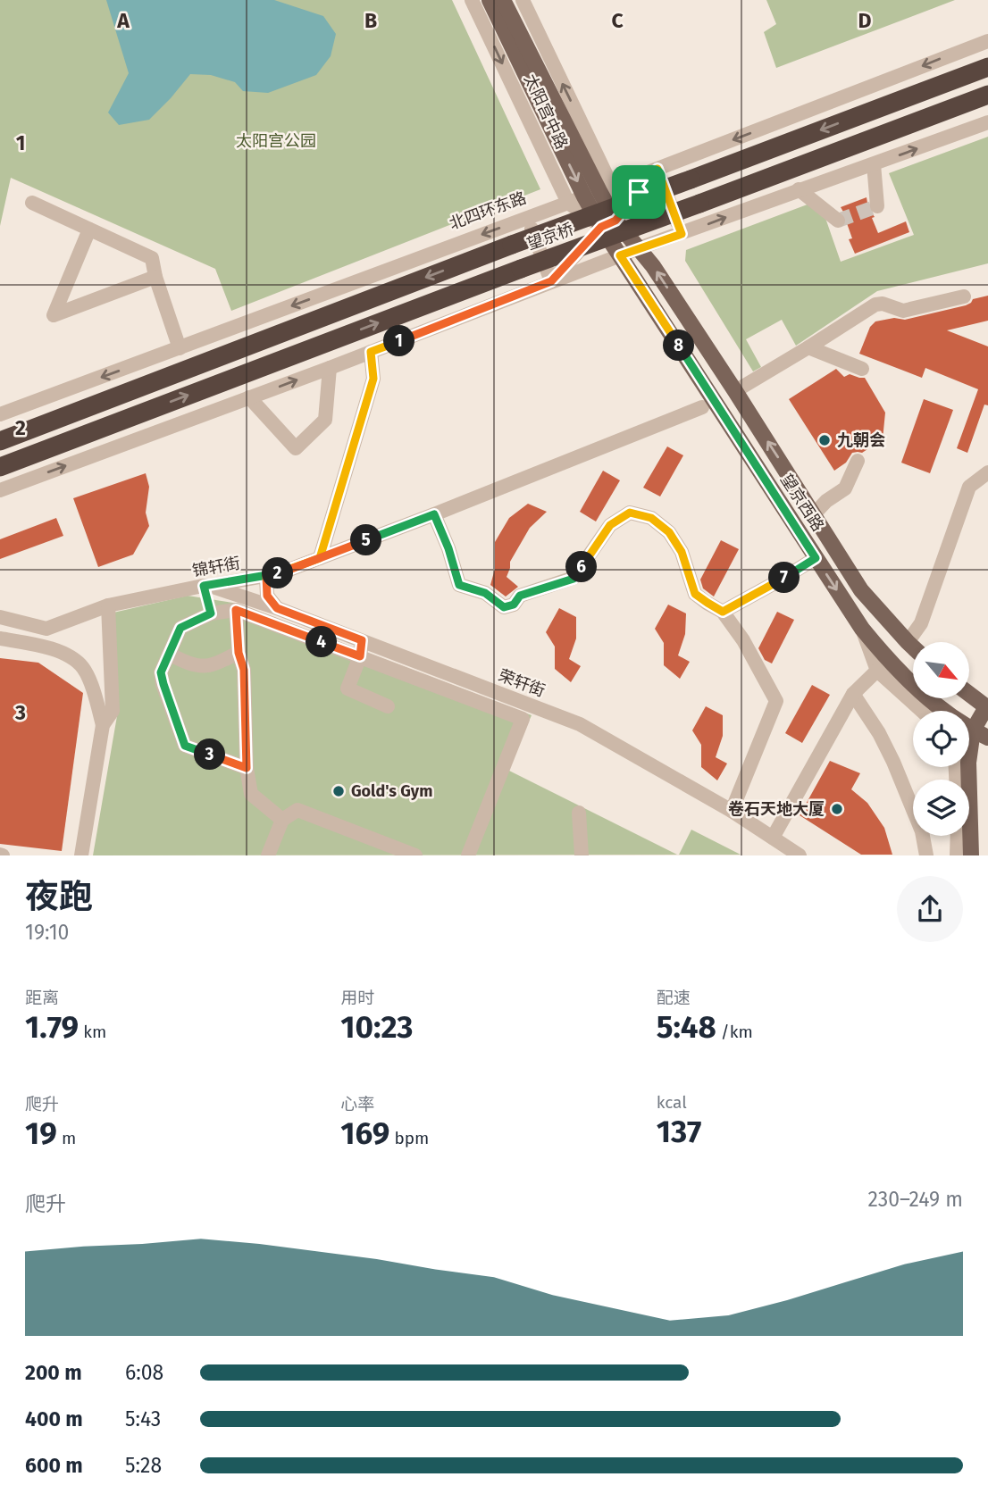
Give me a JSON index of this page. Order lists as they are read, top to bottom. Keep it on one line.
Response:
{"streets":{"highway":["望京桥"],"main road":["太阳宫中路","望京西路"],"street":["北四环东路","锦轩街","荣轩街"]},"crossings":[["太阳宫中路","北四环东路"],["太阳宫中路","望京西路"],["锦轩街","荣轩街"]],"parks":["太阳宫公园"],"places":["九朝会","Gold's Gym","卷石天地大厦"],"north":"bottom right","page":{"pins":["1","8","5","6","2","7","4","3"],"heading":["夜跑","19:10"],"stats":[["距离","1.79 km"],["用时","10:23"],["配速","5:48 /km"],["爬升","19 m"],["心率","169 bpm"],["kcal","137"]],"chart":["爬升","230–249 m"],"list":[{"name":"200 m","note":"6:08"},{"name":"400 m","note":"5:43"},{"name":"600 m","note":"5:28"}]},"grid":{"columns":["A","B","C","D"],"rows":["1","2","3"]}}
